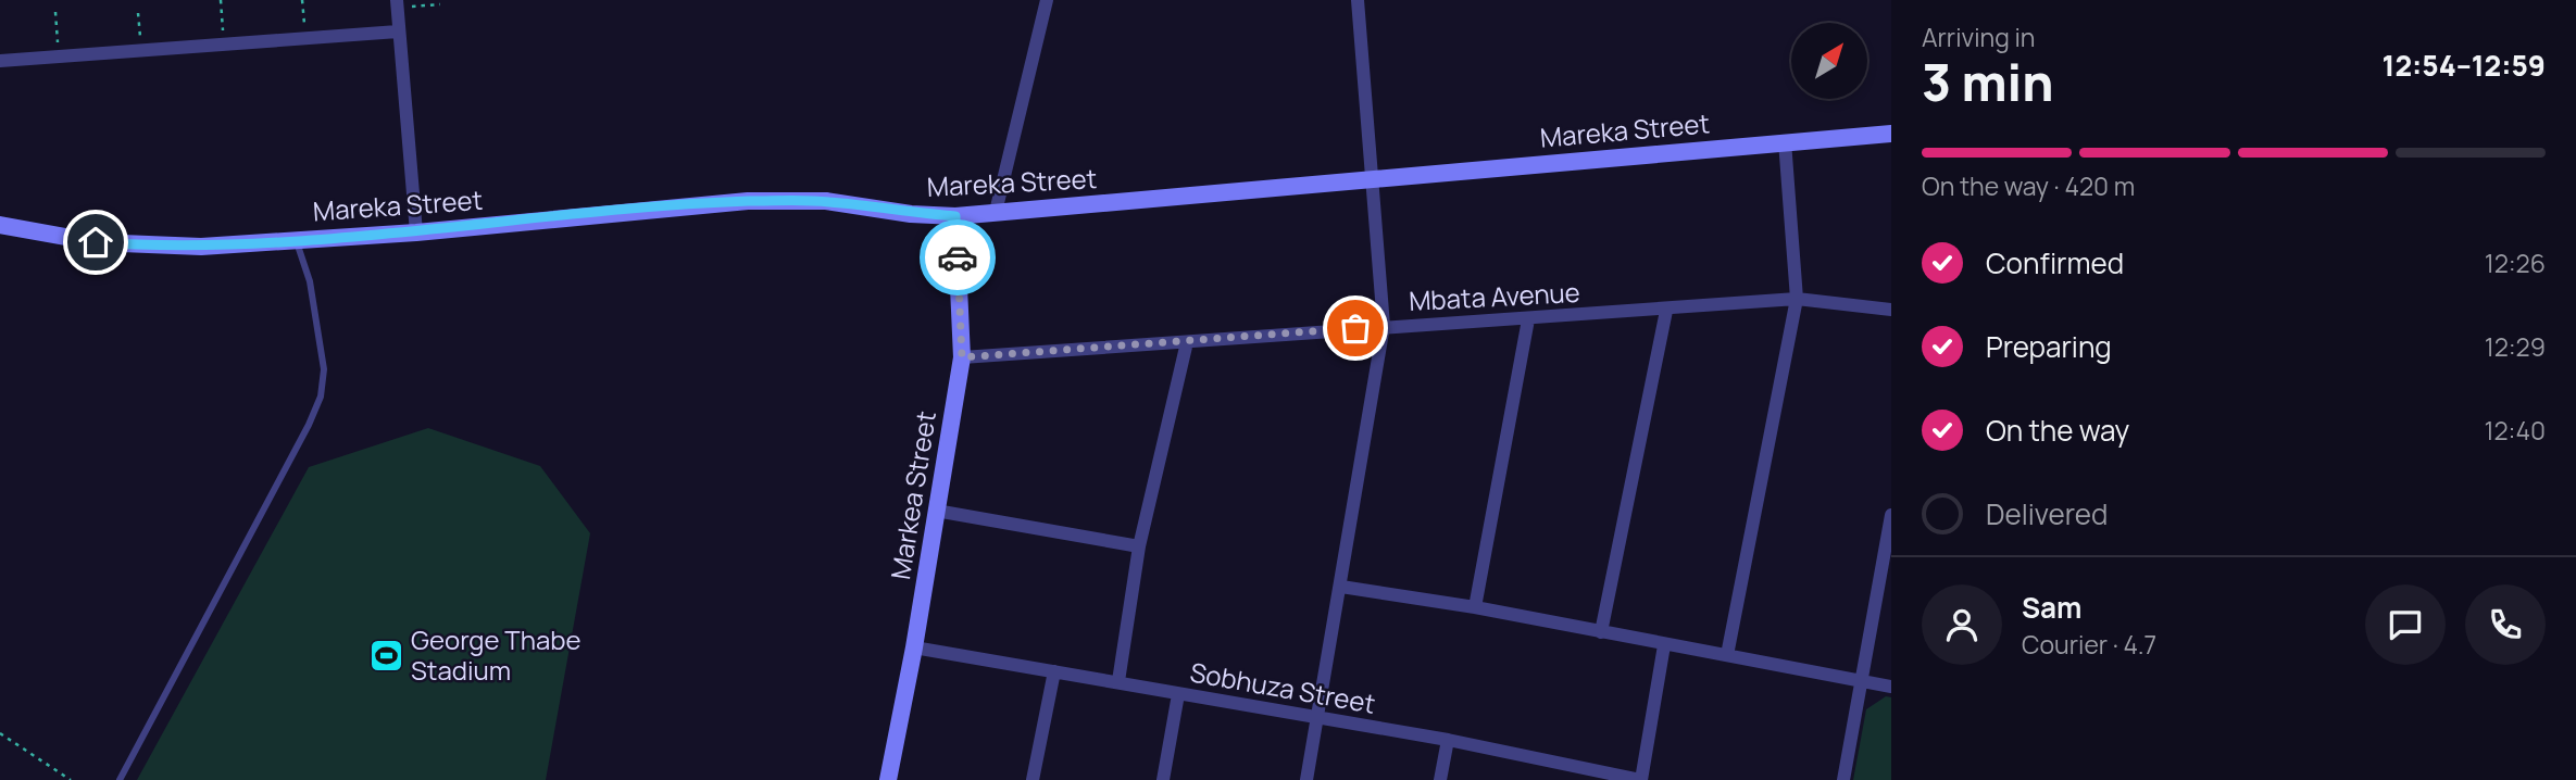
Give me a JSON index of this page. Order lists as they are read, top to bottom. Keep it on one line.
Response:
{"streets":{"main road":["Mareka Street","Markea Street"],"street":["Mbata Avenue","Sobhuza Street"]},"crossings":[["Mareka Street","Markea Street"],["Mbata Avenue","Markea Street"],["Markea Street","Sobhuza Street"]],"places":{"sports":["George Thabe Stadium"]},"north":"top right","page":{"heading":["3 min","Arriving in","12:54–12:59"],"panel":["Sam","Courier · 4.7"],"bar":"On the way · 420 m","list":[["Confirmed","12:26"],["Preparing","12:29"],["On the way","12:40"],"Delivered"]}}
